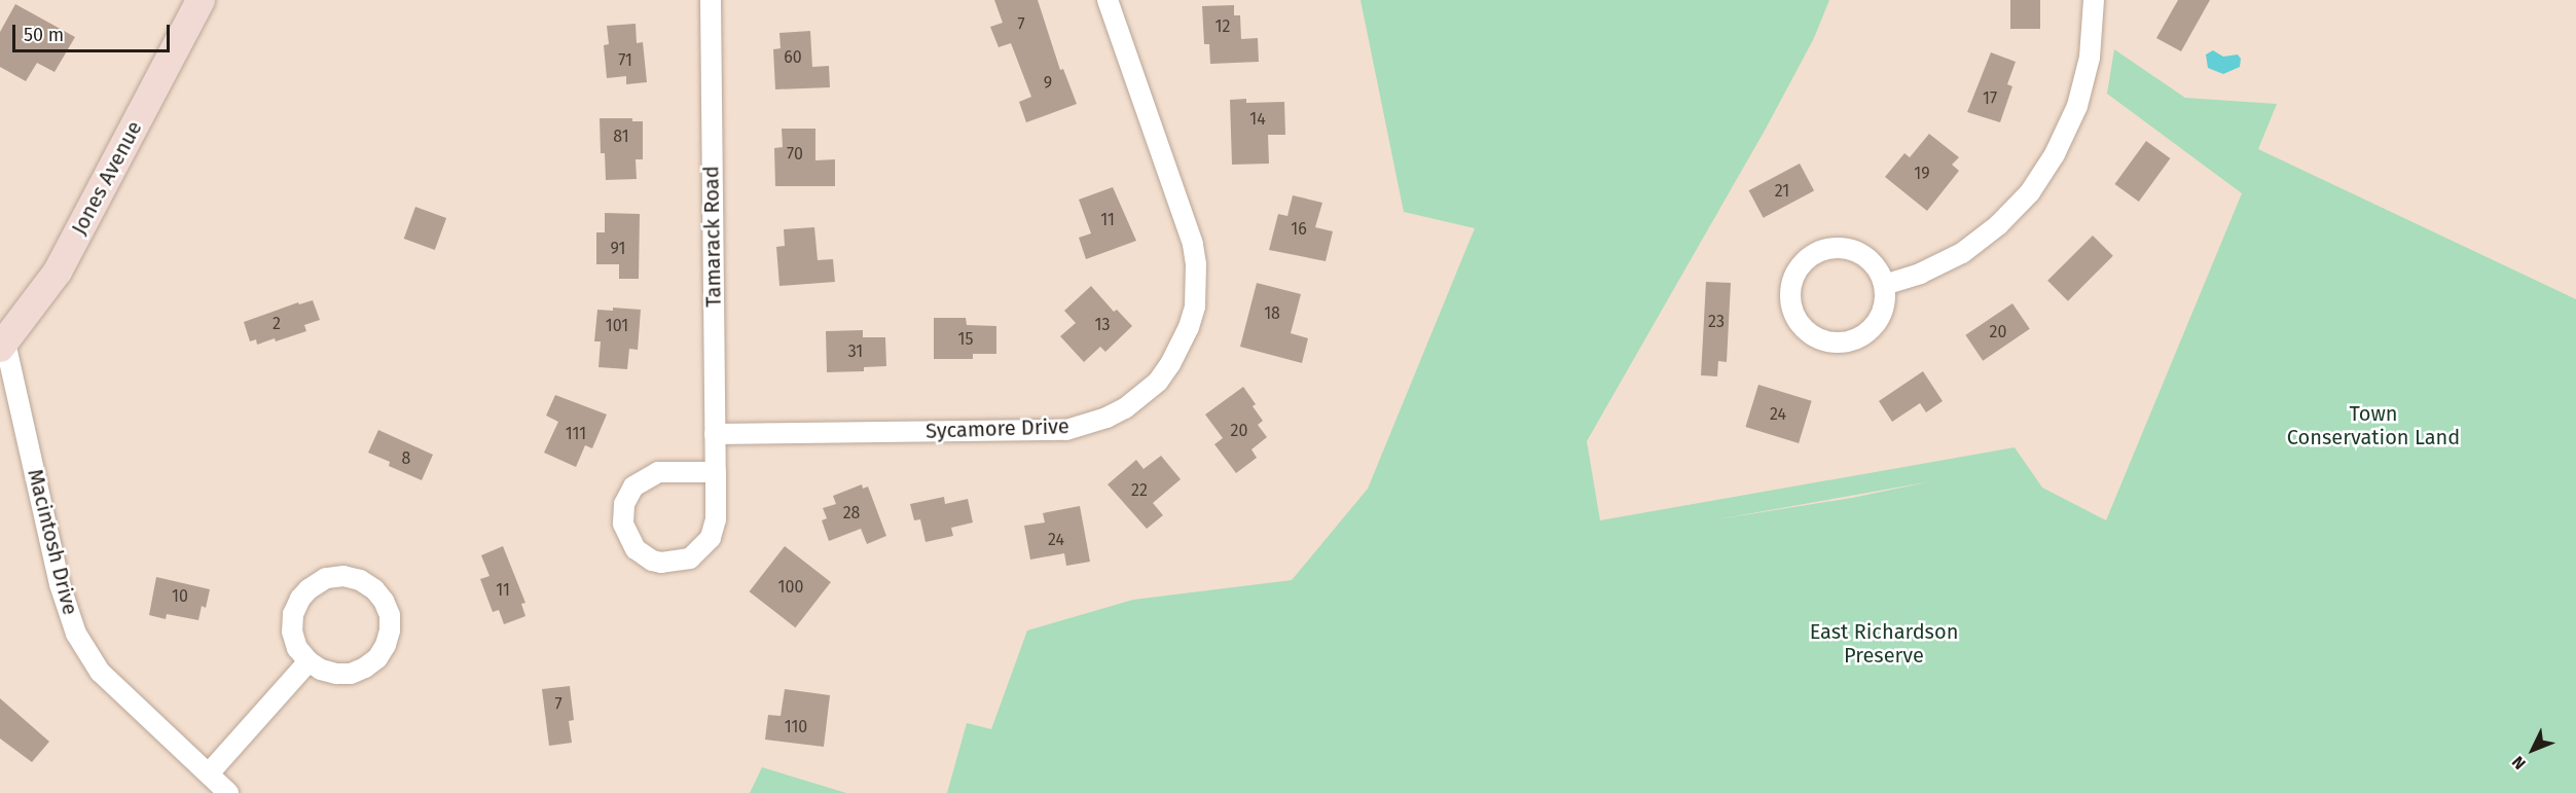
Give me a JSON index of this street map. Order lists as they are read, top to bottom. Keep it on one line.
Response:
{"streets":{"street":["Jones Avenue","Tamarack Road","Sycamore Drive","Macintosh Drive"]},"crossings":[["Jones Avenue","Macintosh Drive"],["Tamarack Road","Sycamore Drive"]],"parks":["Town Conservation Land","East Richardson Preserve"],"house_numbers":["7","12","60","71","9","17","14","81","70","19","21","11","16","91","18","23","2","13","101","20","15","31","24","20","111","8","22","28","24","100","11","10","7","110"],"scale_bar":"50 m","north":"bottom left"}
